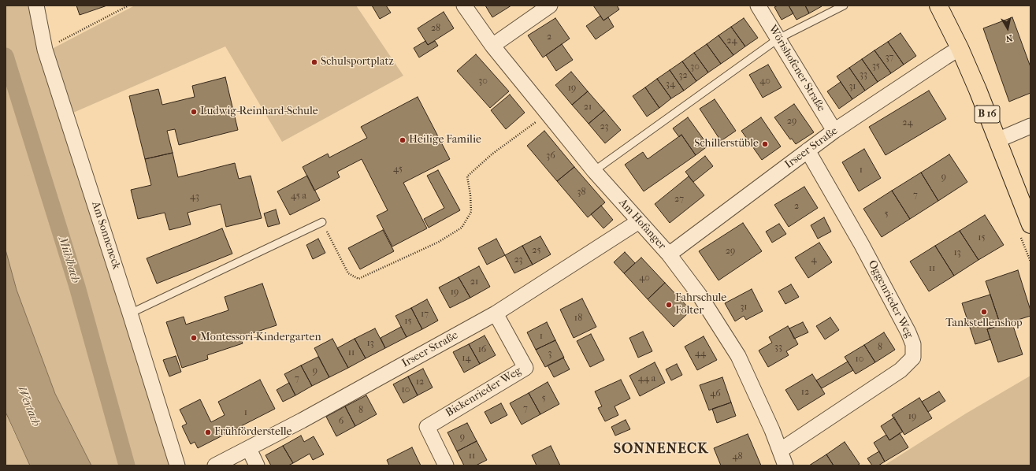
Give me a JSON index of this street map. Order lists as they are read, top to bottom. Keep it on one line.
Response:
{"streets":{"main road":["B 16"],"street":["Wörishofener Straße","Irseer Straße","Am Hofanger","Am Sonneneck","Oggenrieder Weg","Bickenrieder Weg"]},"crossings":[["Wörishofener Straße","Irseer Straße"],["B 16","Irseer Straße"],["Irseer Straße","Am Hofanger"],["Irseer Straße","Oggenrieder Weg"],["Irseer Straße","Bickenrieder Weg"],["Am Hofanger","Oggenrieder Weg"]],"districts":["SONNENECK"],"water":["Mühlbach","Wertach"],"places":["Schulsportplatz","Ludwig-Reinhard-Schule","Heilige Familie","Schillerstüble","Fahrschule Folter","Tankstellenshop","Montessori-Kindergarten","Frühförderstelle"],"house_numbers":["28","2","24","37","35","30","33","32","30","40","34","31","19","21","29","24","23","36","45","1","9","38","7","45 a","43","27","2","5","15","25","29","13","23","4","11","40","21","19","31","17","18","15","1","13","33","8","16","11","3","44","14","10","9","7","44 a","12","10","12","46","5","7","8","1","19","6","9","11","48"],"north":"bottom"}
